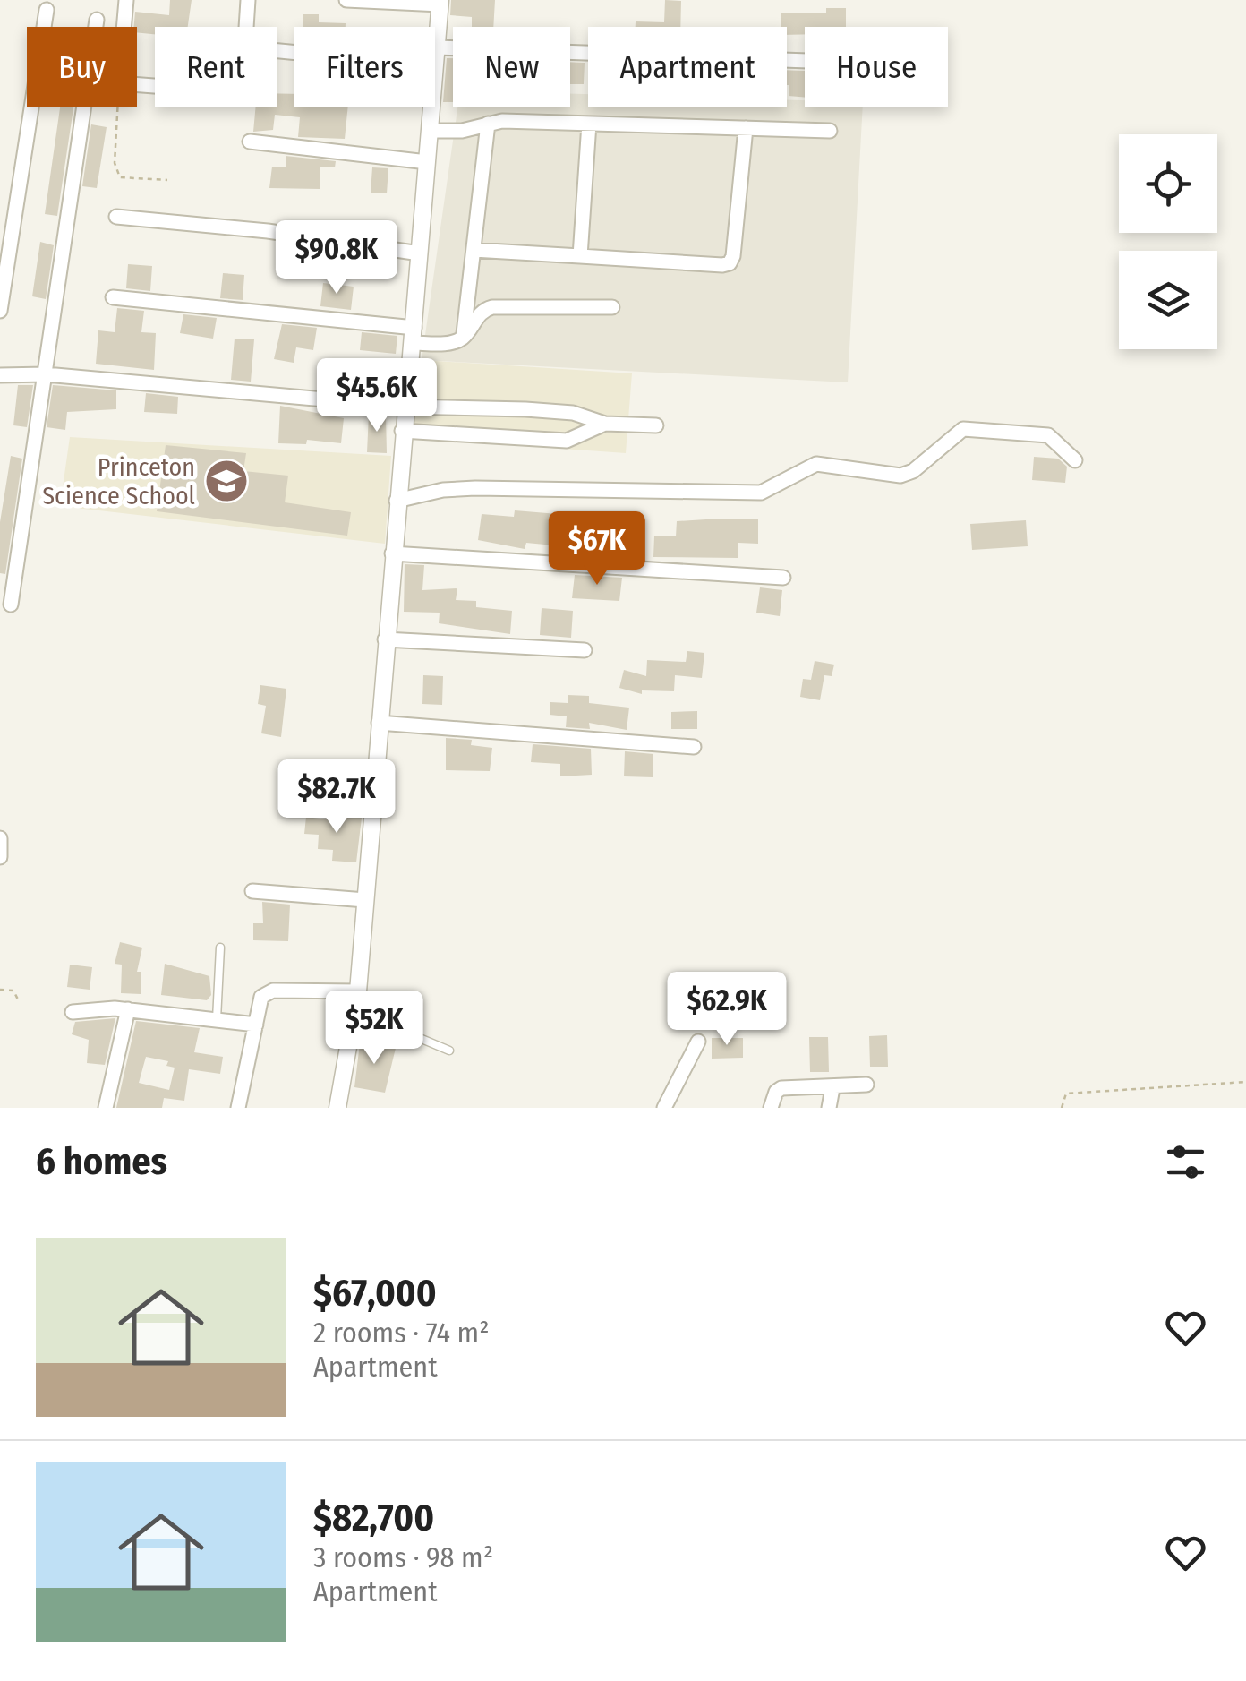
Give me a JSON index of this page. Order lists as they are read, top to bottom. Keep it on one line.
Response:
{"places":{"school or university":["Princeton Science School"]},"page":{"chip":["Buy","Rent","Filters","New","Apartment","House"],"price":["$90.8K","$45.6K","$67K","$82.7K","$62.9K","$52K"],"heading":"6 homes","list":[{"name":"$67,000","note":"2 rooms · 74 m² · Apartment"},{"name":"$82,700","note":"3 rooms · 98 m² · Apartment"}]}}
